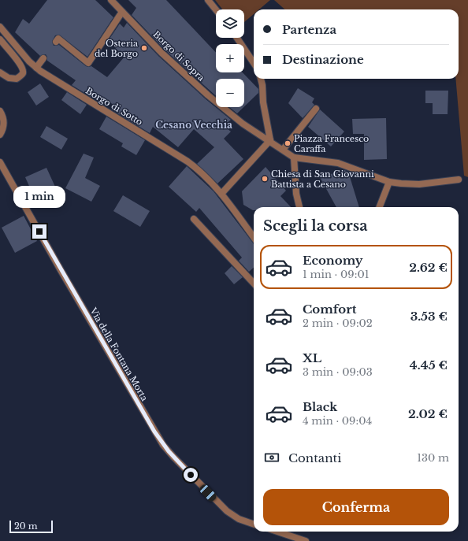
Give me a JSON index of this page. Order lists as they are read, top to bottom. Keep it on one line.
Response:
{"streets":{"street":["Borgo di Sopra","Borgo di Sotto","Via della Fontana Morta"]},"districts":["Cesano Vecchia"],"places":["Osteria del Borgo","Piazza Francesco Caraffa","Chiesa di San Giovanni Battista a Cesano"],"scale_bar":"20 m","page":{"map_buttons":["+","−"],"banner":["Partenza","Destinazione"],"bubble":"1 min","heading":"Scegli la corsa","list":[{"name":"Economy","note":"1 min · 09:01","value":"2.62 €"},{"name":"Comfort","note":"2 min · 09:02","value":"3.53 €"},{"name":"XL","note":"3 min · 09:03","value":"4.45 €"},{"name":"Black","note":"4 min · 09:04","value":"2.02 €"}],"pay":["Contanti","130 m"],"buttons":"Conferma","scale":"20 m"}}
